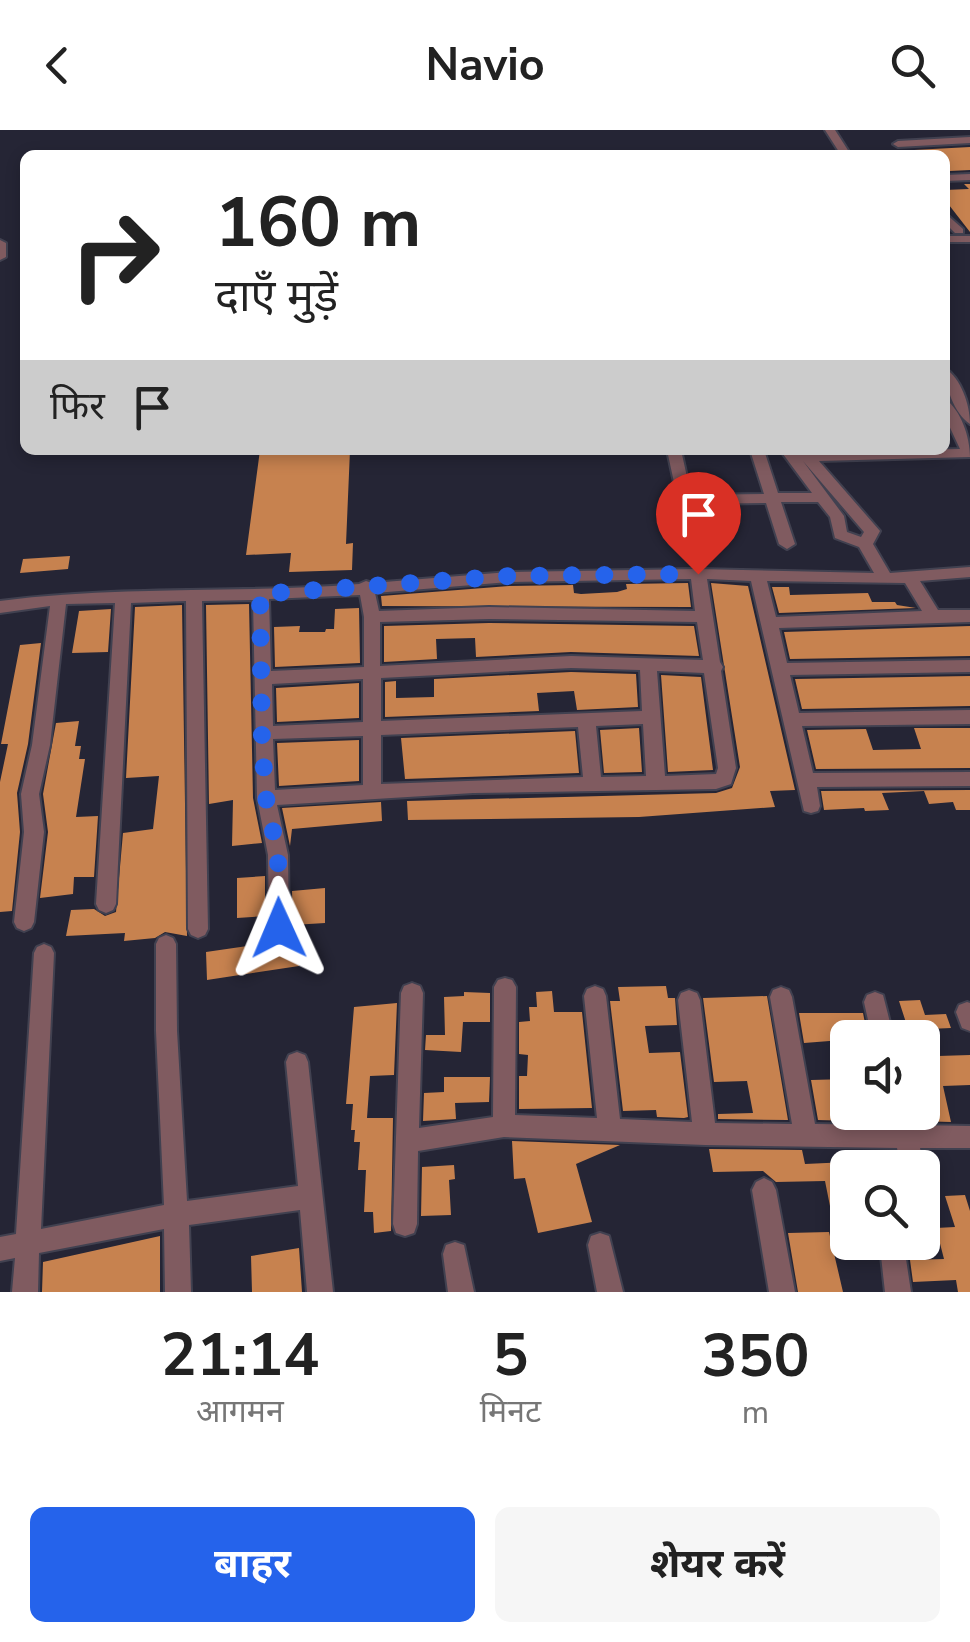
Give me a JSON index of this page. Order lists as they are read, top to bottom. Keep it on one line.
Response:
{"page":{"header":"Navio","turn":["160 m","दाएँ मुड़ें"],"then":"फिर","eta":["21:14","आगमन","5","मिनट","350","m"],"buttons":["बाहर","शेयर करें"]}}
